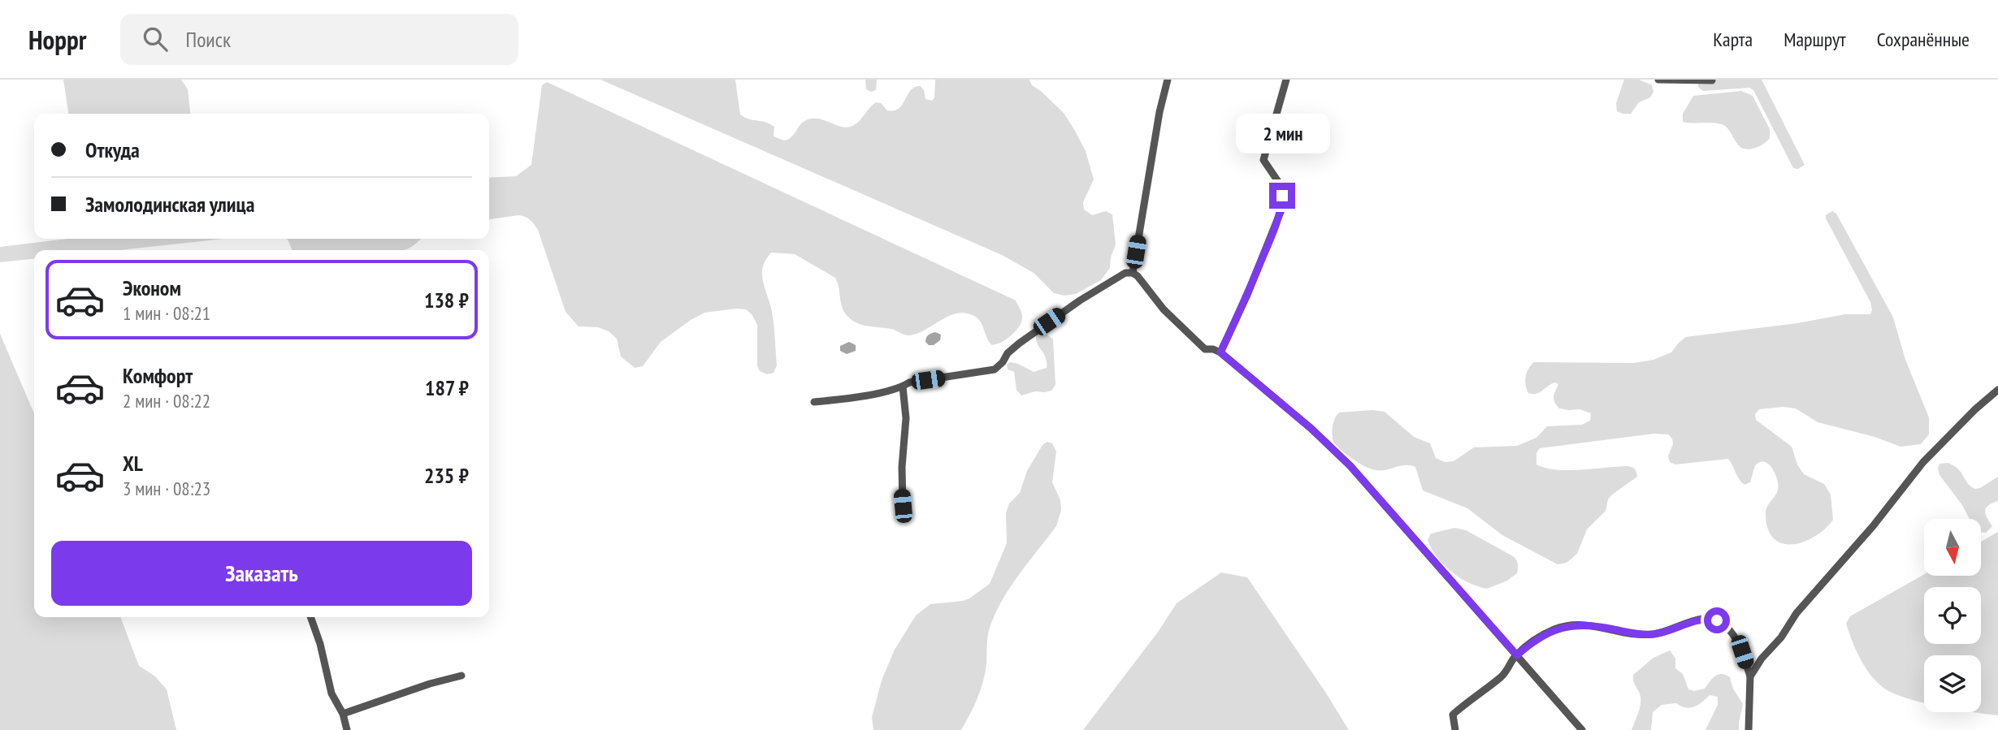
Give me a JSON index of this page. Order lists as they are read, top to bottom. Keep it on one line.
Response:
{"north":"bottom","page":{"header":"Hoppr","search":"Поиск","nav":["Карта","Маршрут","Сохранённые"],"bubble":"2 мин","banner":["Откуда","Замолодинская улица"],"list":[{"name":"Эконом","note":"1 мин · 08:21","value":"138 ₽"},{"name":"Комфорт","note":"2 мин · 08:22","value":"187 ₽"},{"name":"XL","note":"3 мин · 08:23","value":"235 ₽"}],"buttons":"Заказать"}}
